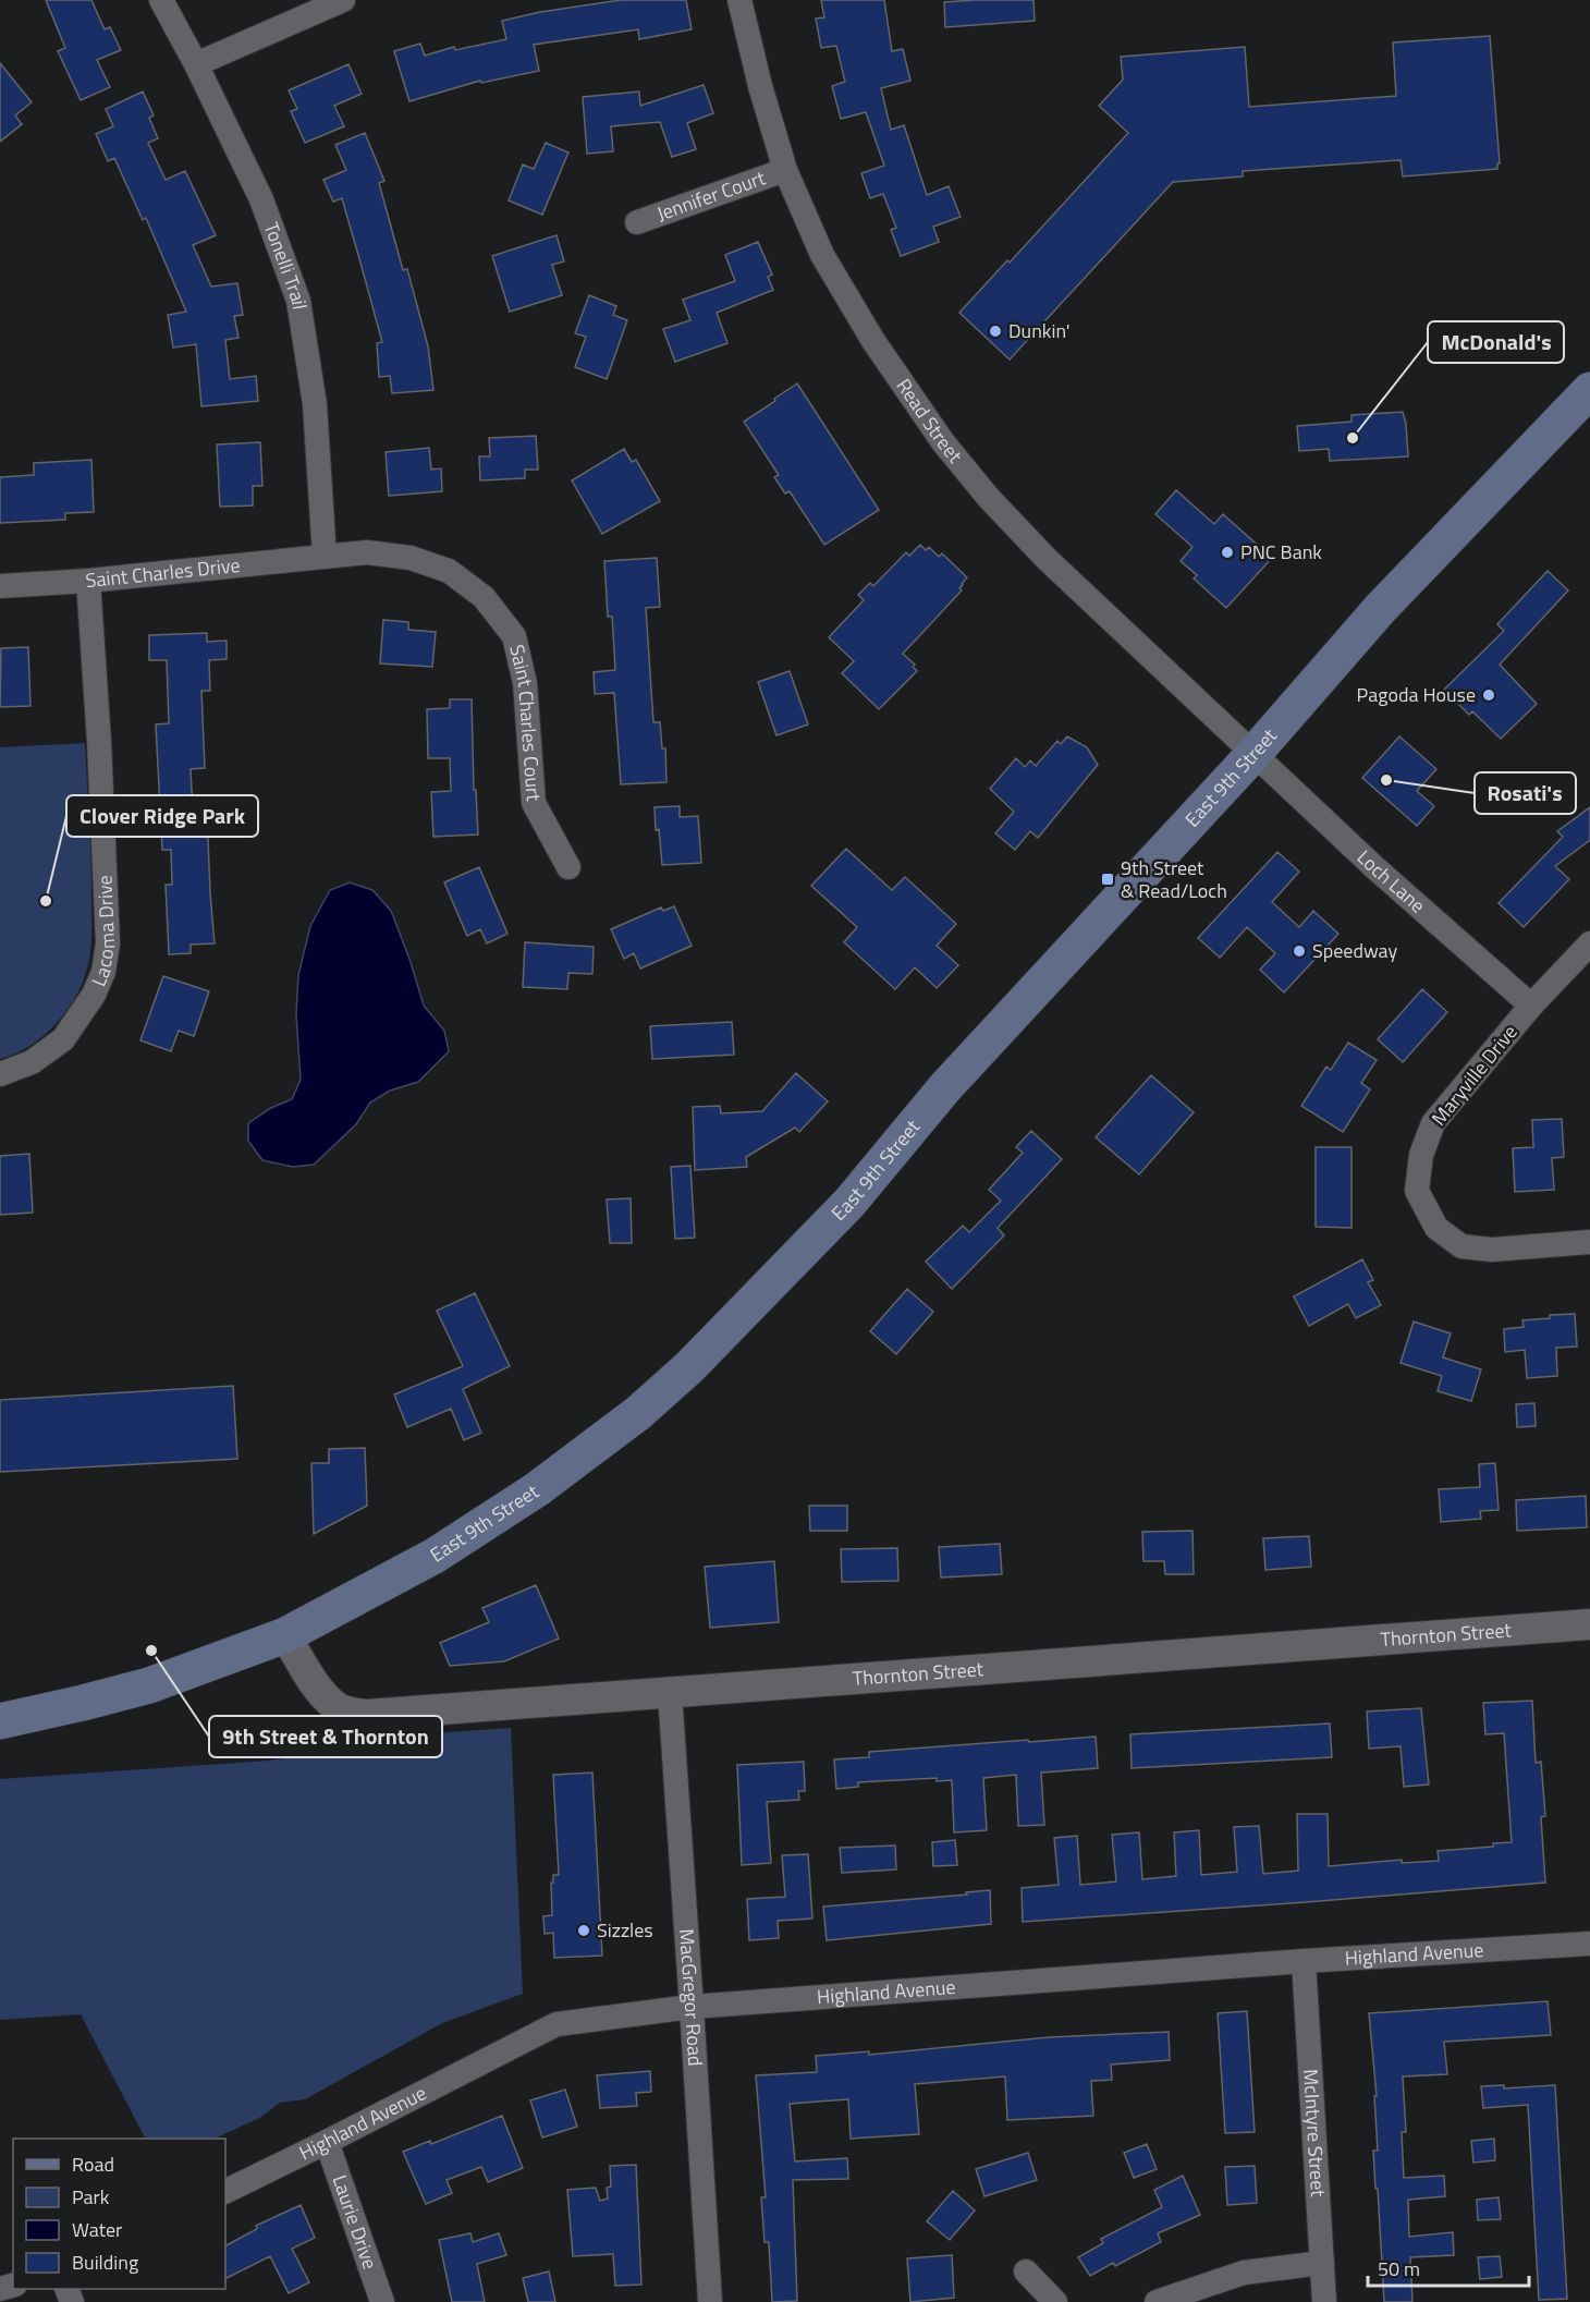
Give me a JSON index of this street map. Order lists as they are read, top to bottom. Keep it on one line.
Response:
{"streets":{"main road":["East 9th Street"],"street":["Jennifer Court","Tonelli Trail","Read Street","Saint Charles Drive","Saint Charles Court","Loch Lane","Lacoma Drive","Maryville Drive","Thornton Street","Highland Avenue","MacGregor Road","McIntyre Street","Laurie Drive"]},"crossings":[["Jennifer Court","Read Street"],["Tonelli Trail","Saint Charles Drive"],["Tonelli Trail","Saint Charles Court"],["Read Street","East 9th Street"],["Read Street","Loch Lane"],["Saint Charles Drive","Saint Charles Court"],["Saint Charles Drive","Lacoma Drive"],["East 9th Street","Loch Lane"],["East 9th Street","Thornton Street"],["Loch Lane","Maryville Drive"],["Thornton Street","MacGregor Road"],["Highland Avenue","MacGregor Road"],["Highland Avenue","McIntyre Street"],["Highland Avenue","Laurie Drive"]],"places":{"other":["Dunkin'","McDonald's","PNC Bank","Pagoda House","Rosati's","Clover Ridge Park","Speedway","9th Street & Thornton","Sizzles"],"transit":["9th Street & Read/Loch"]},"legend":["Road","Park","Water","Building"],"scale_bar":"50 m"}
